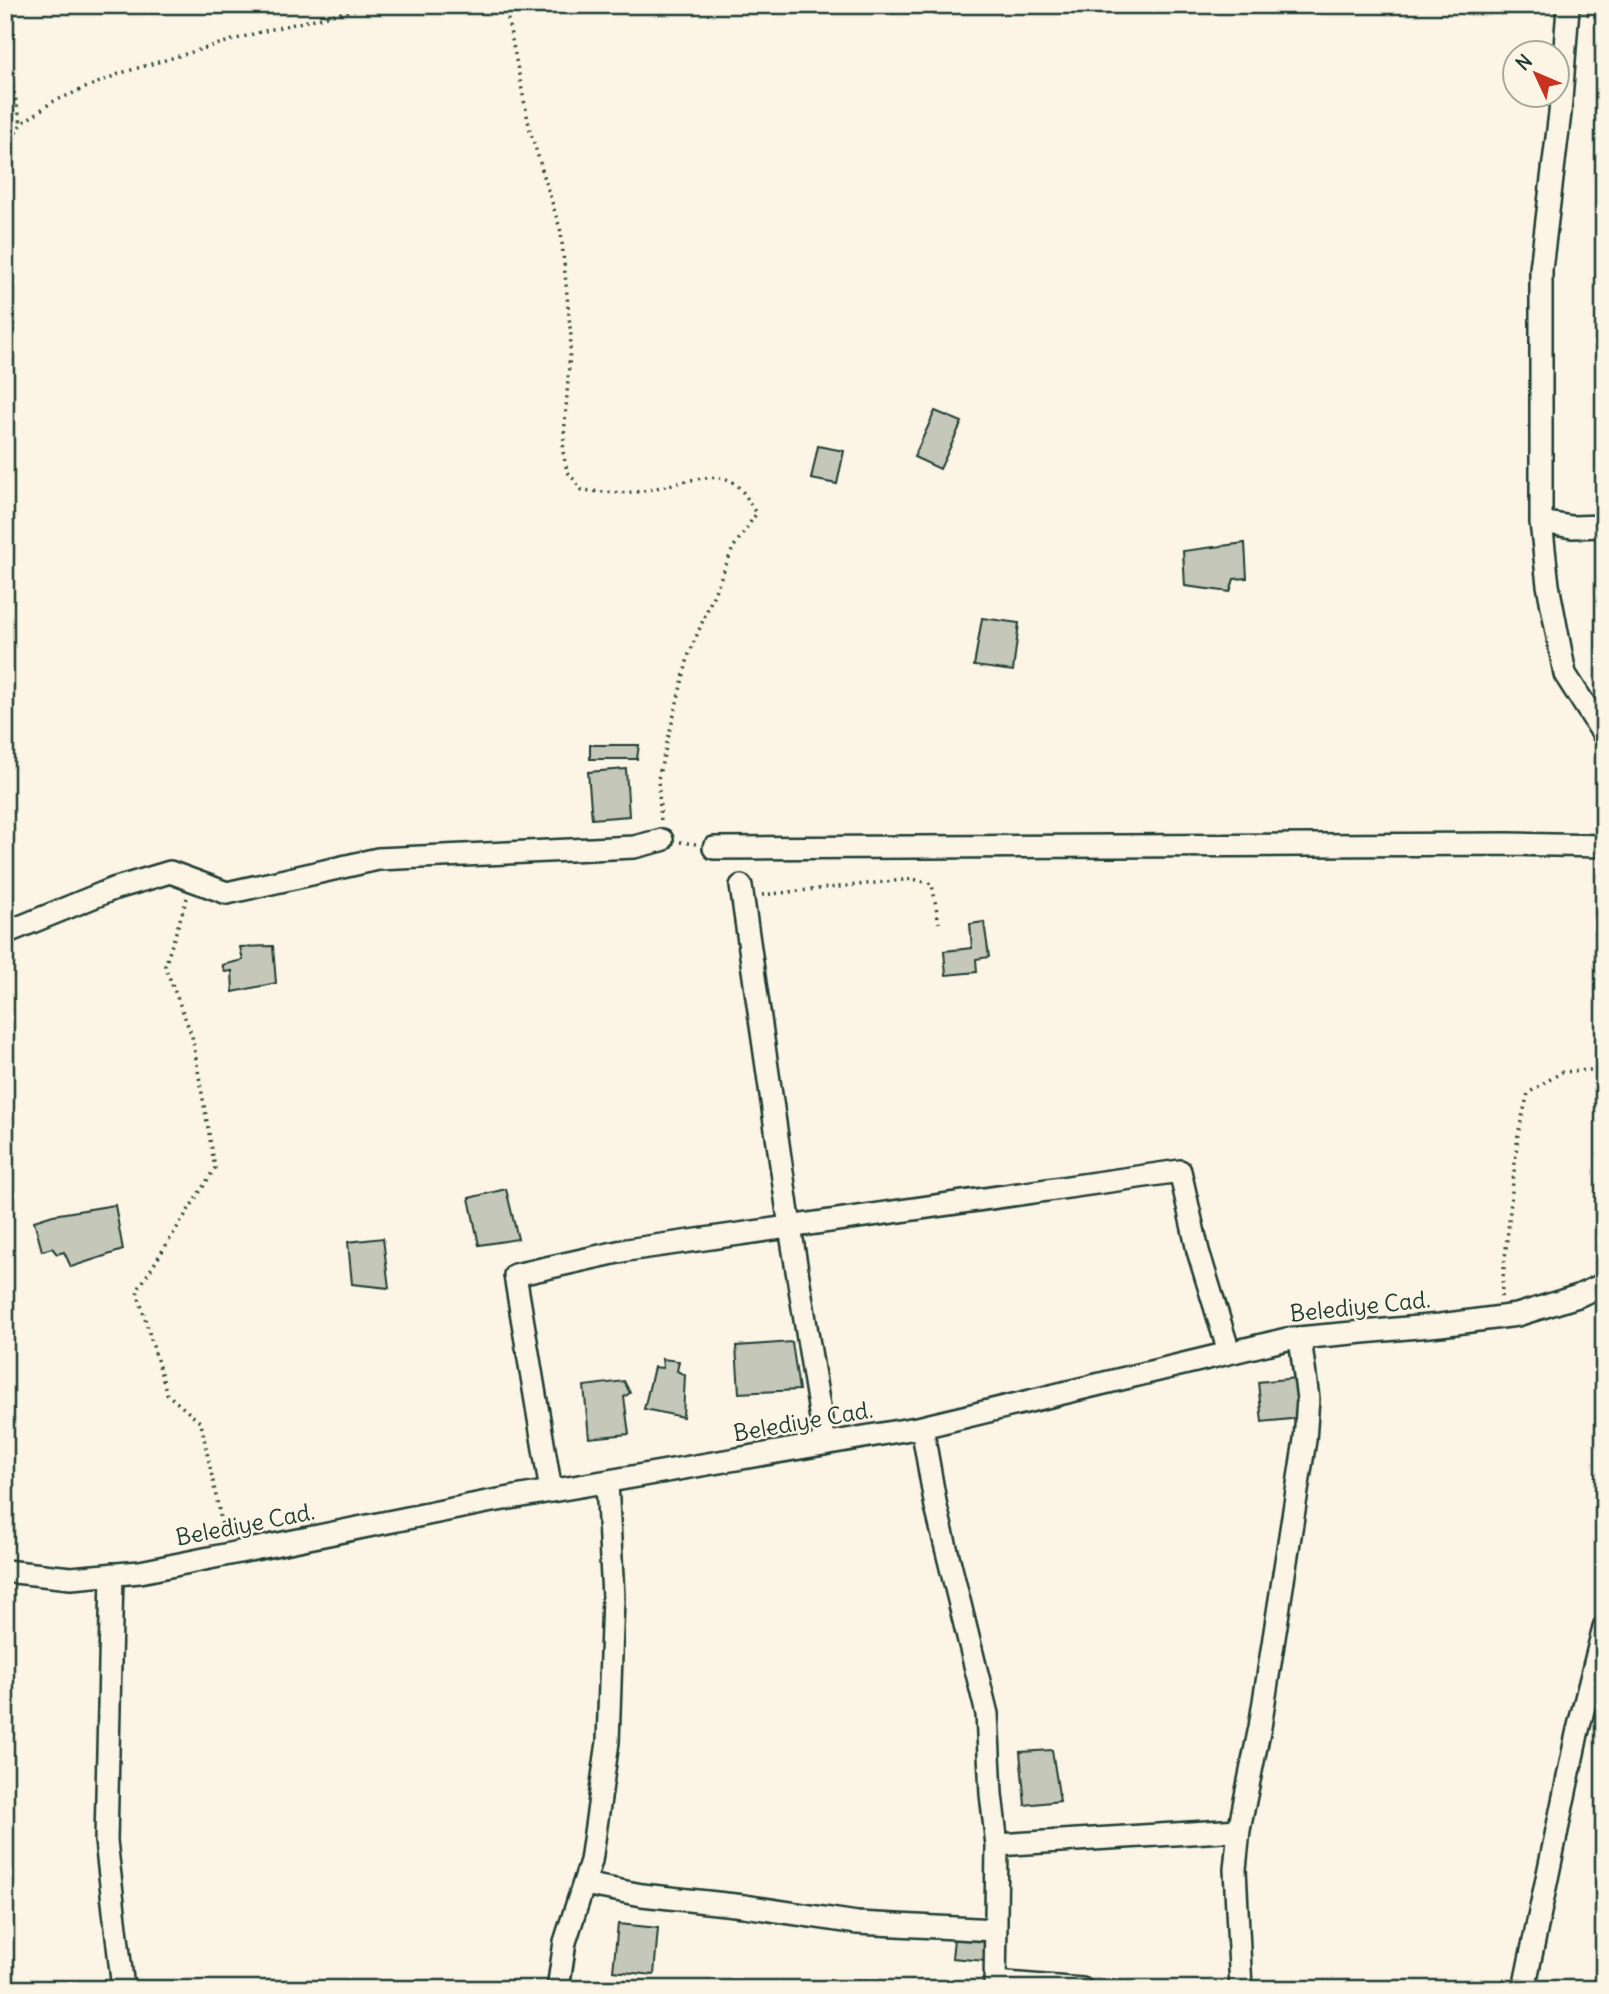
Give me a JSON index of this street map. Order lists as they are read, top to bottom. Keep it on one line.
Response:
{"streets":{"street":["Belediye Cad."]},"north":"top left"}
